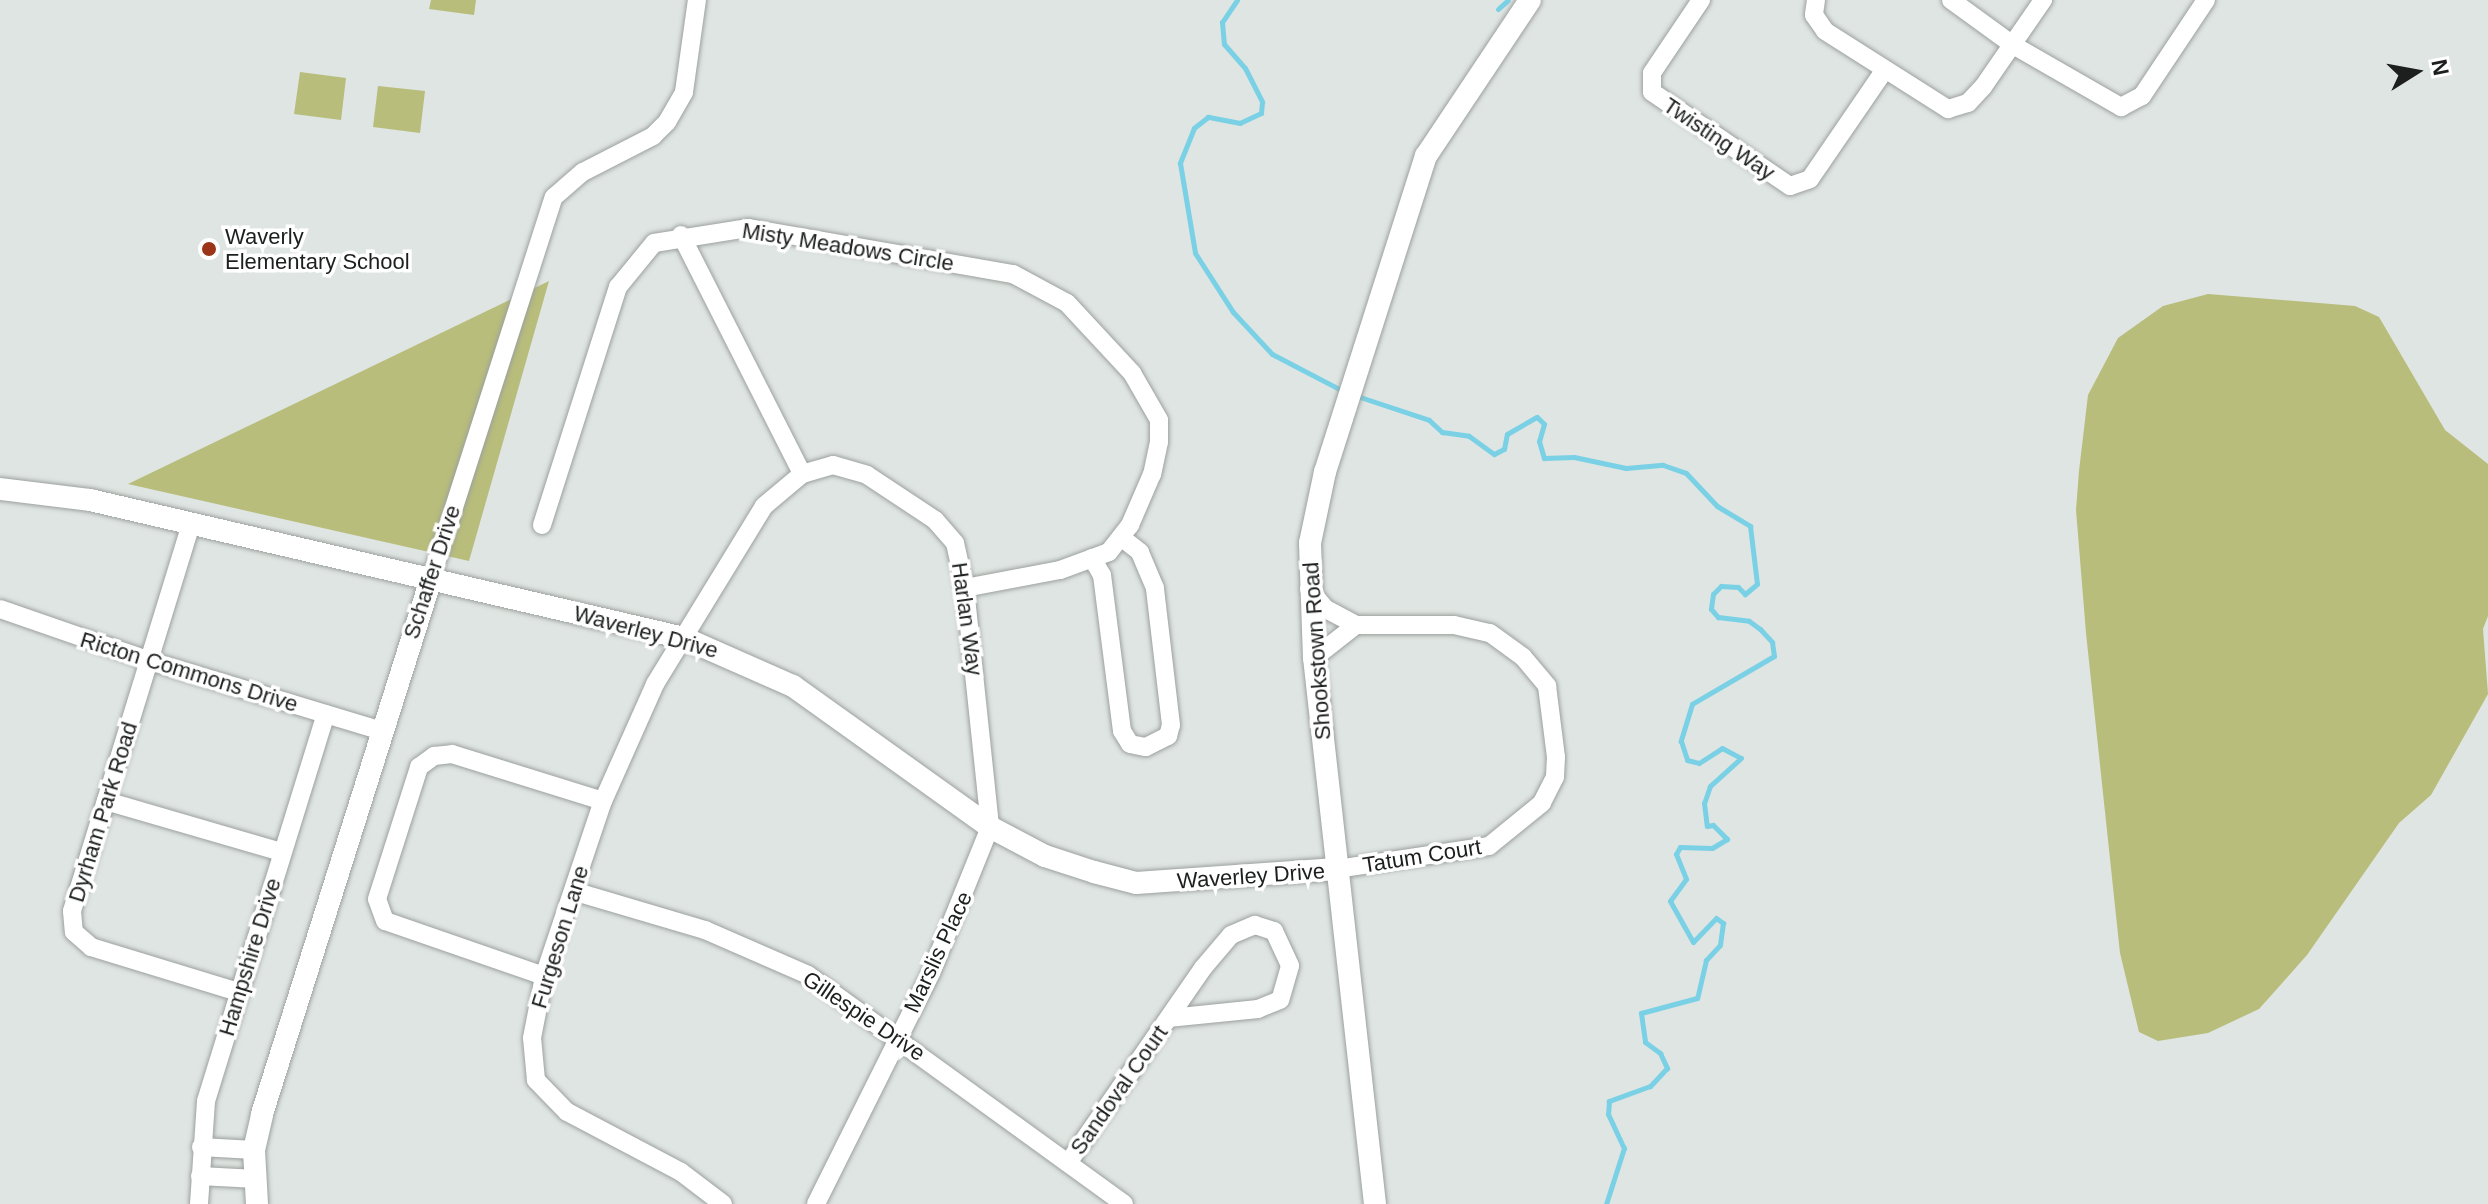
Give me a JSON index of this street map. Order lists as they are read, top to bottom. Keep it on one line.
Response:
{"streets":{"street":["Twisting Way","Misty Meadows Circle","Schaffer Drive","Harlan Way","Waverley Drive","Shookstown Road","Ricton Commons Drive","Dyrham Park Road","Tatum Court","Furgeson Lane","Marslis Place","Hampshire Drive","Gillespie Drive","Sandoval Court"]},"crossings":[["Misty Meadows Circle","Harlan Way"],["Schaffer Drive","Waverley Drive"],["Schaffer Drive","Ricton Commons Drive"],["Harlan Way","Waverley Drive"],["Harlan Way","Marslis Place"],["Waverley Drive","Shookstown Road"],["Waverley Drive","Dyrham Park Road"],["Waverley Drive","Tatum Court"],["Waverley Drive","Furgeson Lane"],["Waverley Drive","Marslis Place"],["Shookstown Road","Tatum Court"],["Ricton Commons Drive","Dyrham Park Road"],["Ricton Commons Drive","Hampshire Drive"],["Dyrham Park Road","Hampshire Drive"],["Furgeson Lane","Gillespie Drive"],["Marslis Place","Gillespie Drive"],["Gillespie Drive","Sandoval Court"]],"places":["Waverly Elementary School"],"north":"right"}
